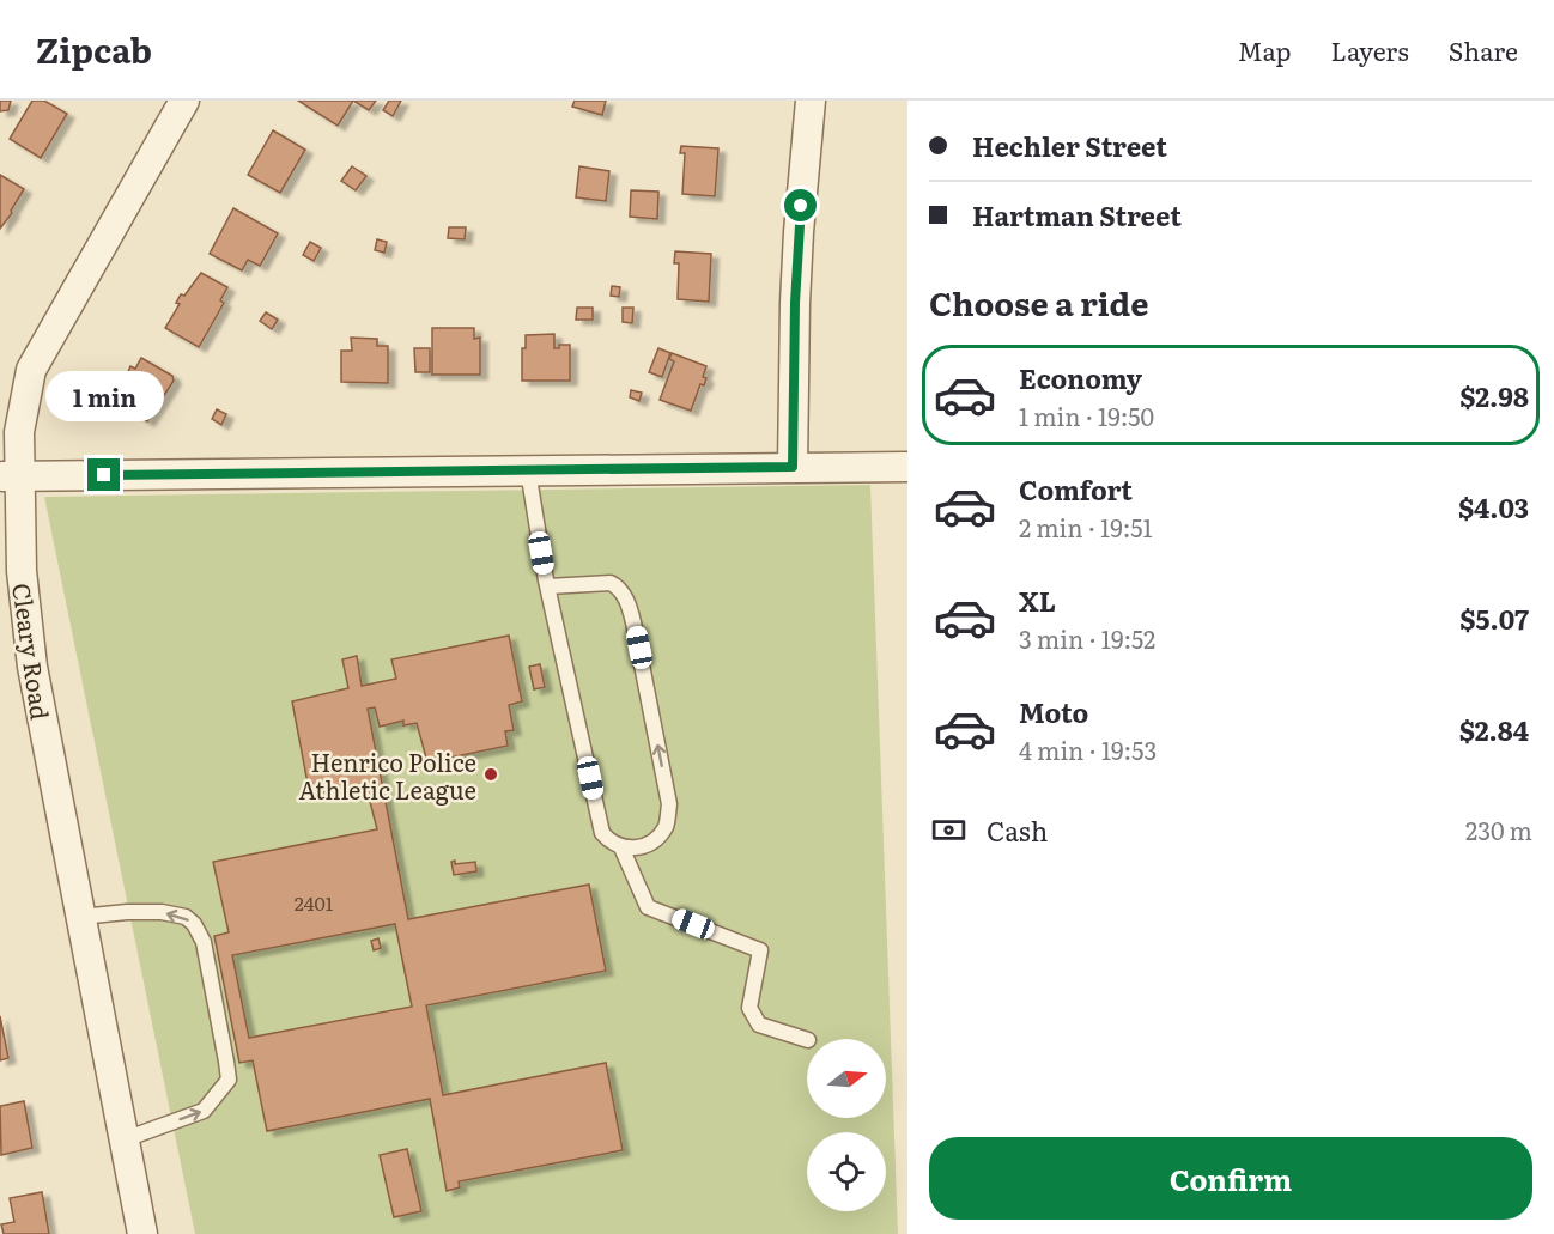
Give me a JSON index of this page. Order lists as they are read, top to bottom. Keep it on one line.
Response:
{"streets":{"street":["Cleary Road"]},"places":["Henrico Police Athletic League"],"house_numbers":["2401"],"north":"right","page":{"header":"Zipcab","nav":["Map","Layers","Share"],"banner":["Hechler Street","Hartman Street"],"heading":"Choose a ride","list":[{"name":"Economy","note":"1 min · 19:50","value":"$2.98"},{"name":"Comfort","note":"2 min · 19:51","value":"$4.03"},{"name":"XL","note":"3 min · 19:52","value":"$5.07"},{"name":"Moto","note":"4 min · 19:53","value":"$2.84"}],"bubble":"1 min","pay":["Cash","230 m"],"buttons":"Confirm"}}
